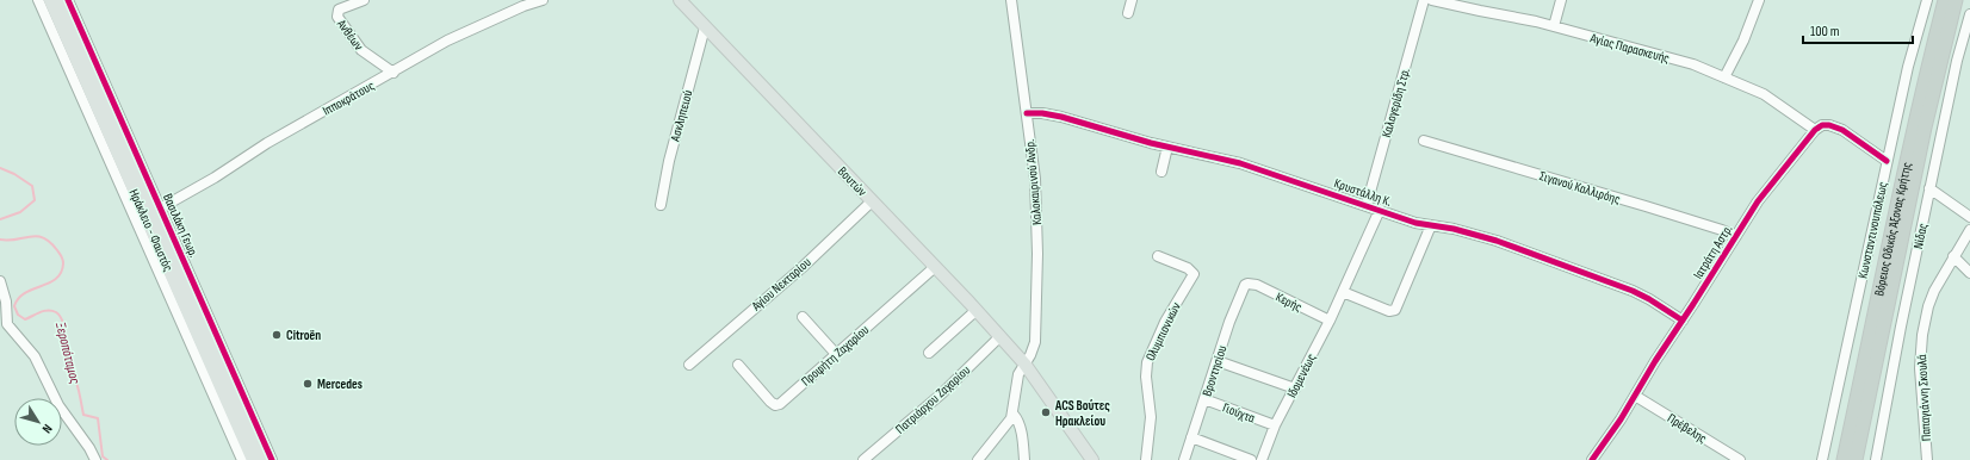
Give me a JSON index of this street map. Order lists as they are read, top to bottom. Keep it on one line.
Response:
{"streets":{"highway":["Βόρειος Οδικός Άξονας Κρήτης"],"main road":["Βουτών","Ηράκλειο - Φαιστός"],"street":["Ανθέων","Αγίας Παρασκευής","Ιπποκράτους","Καλογερίδη Στρ.","Ασκληπειού","Καλοκαιρινού Ανδρ.","Σιγανού Καλλιρόης","Κρυστάλλη Κ.","Βασιλάκη Γεωρ.","Κωνσταντινουπόλεως","Νίδας","Ιατράτη Αστρ.","Αγίου Νεκταρίου","Κερής","Ολυμπιονικών","Προφήτη Ζαχαρίου","Βροντησίου","Ιδομενέως","Παπαγιάννη Σκουλά","Πατριάρχου Ζαχαρίου","Γιούχτα","Πρέβελης"]},"crossings":[["Ανθέων","Ιπποκράτους"],["Αγίας Παρασκευής","Ιατράτη Αστρ."],["Ιπποκράτους","Βασιλάκη Γεωρ."],["Καλογερίδη Στρ.","Κρυστάλλη Κ."],["Ασκληπειού","Βουτών"],["Βουτών","Καλοκαιρινού Ανδρ."],["Βουτών","Αγίου Νεκταρίου"],["Βουτών","Προφήτη Ζαχαρίου"],["Βουτών","Πατριάρχου Ζαχαρίου"],["Καλοκαιρινού Ανδρ.","Κρυστάλλη Κ."],["Σιγανού Καλλιρόης","Ιατράτη Αστρ."],["Κρυστάλλη Κ.","Ιατράτη Αστρ."],["Κρυστάλλη Κ.","Ιδομενέως"],["Ιατράτη Αστρ.","Πρέβελης"],["Κερής","Βροντησίου"],["Κερής","Ιδομενέως"],["Βροντησίου","Γιούχτα"],["Ιδομενέως","Γιούχτα"]],"water":["Ξεροπόταμος"],"places":["Citroën","Mercedes","ACS Βούτες Ηρακλείου"],"scale_bar":"100 m","north":"bottom right"}
